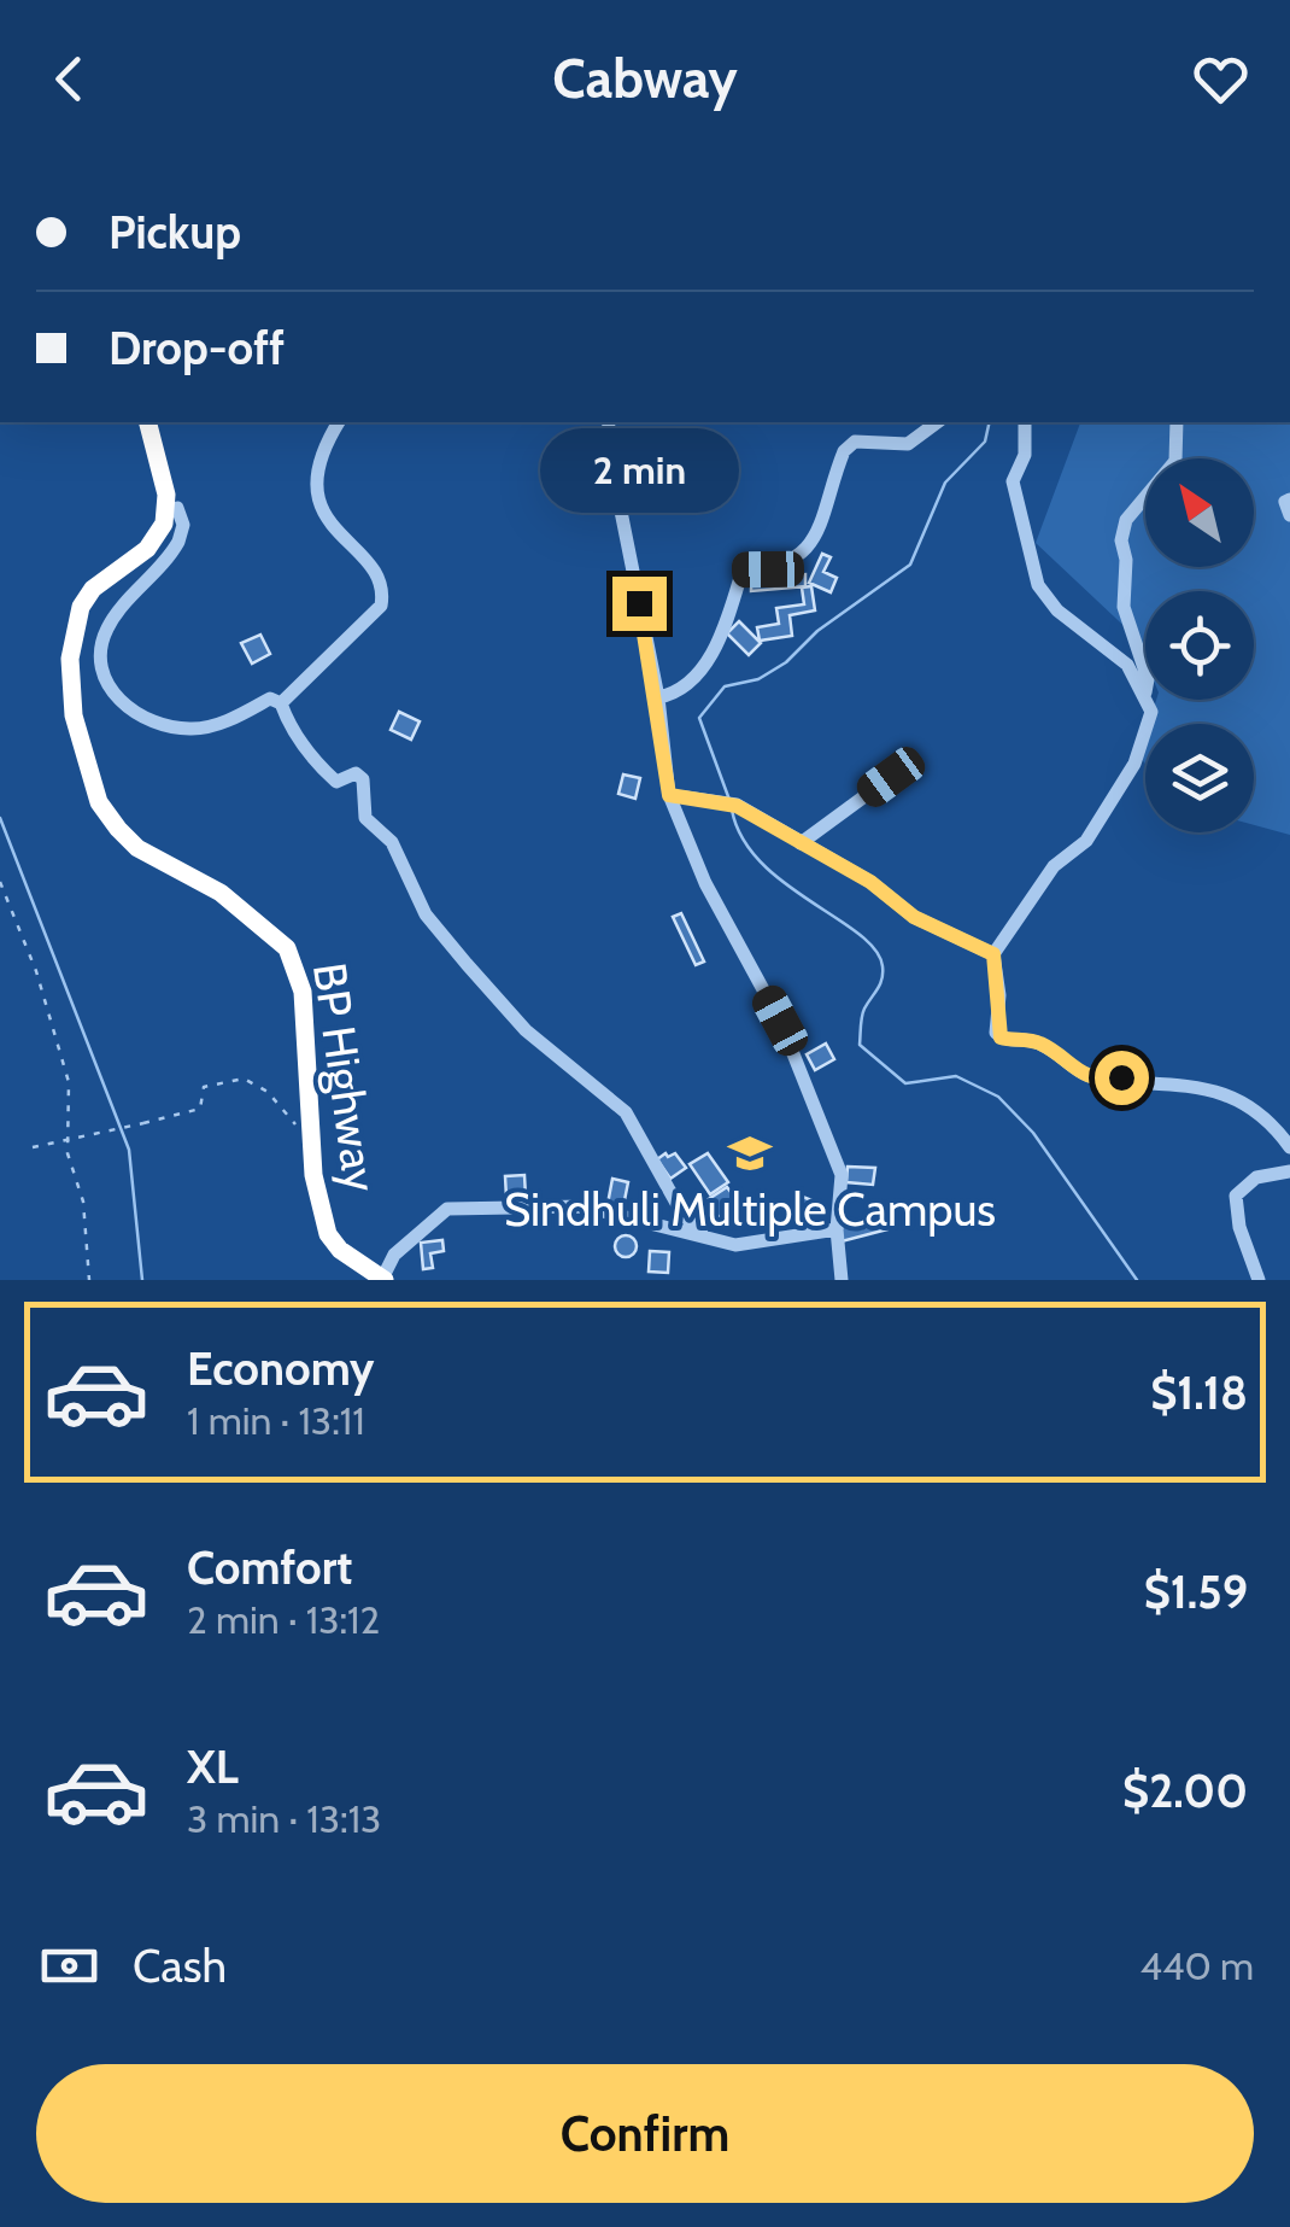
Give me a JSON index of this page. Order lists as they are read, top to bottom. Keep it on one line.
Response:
{"streets":{"highway":["BP Highway"]},"places":{"school or university":["Sindhuli Multiple Campus"]},"north":"top left","page":{"header":"Cabway","banner":["Pickup","Drop-off"],"bubble":"2 min","list":[{"name":"Economy","note":"1 min · 13:11","value":"$1.18"},{"name":"Comfort","note":"2 min · 13:12","value":"$1.59"},{"name":"XL","note":"3 min · 13:13","value":"$2.00"}],"pay":["Cash","440 m"],"buttons":"Confirm"}}
